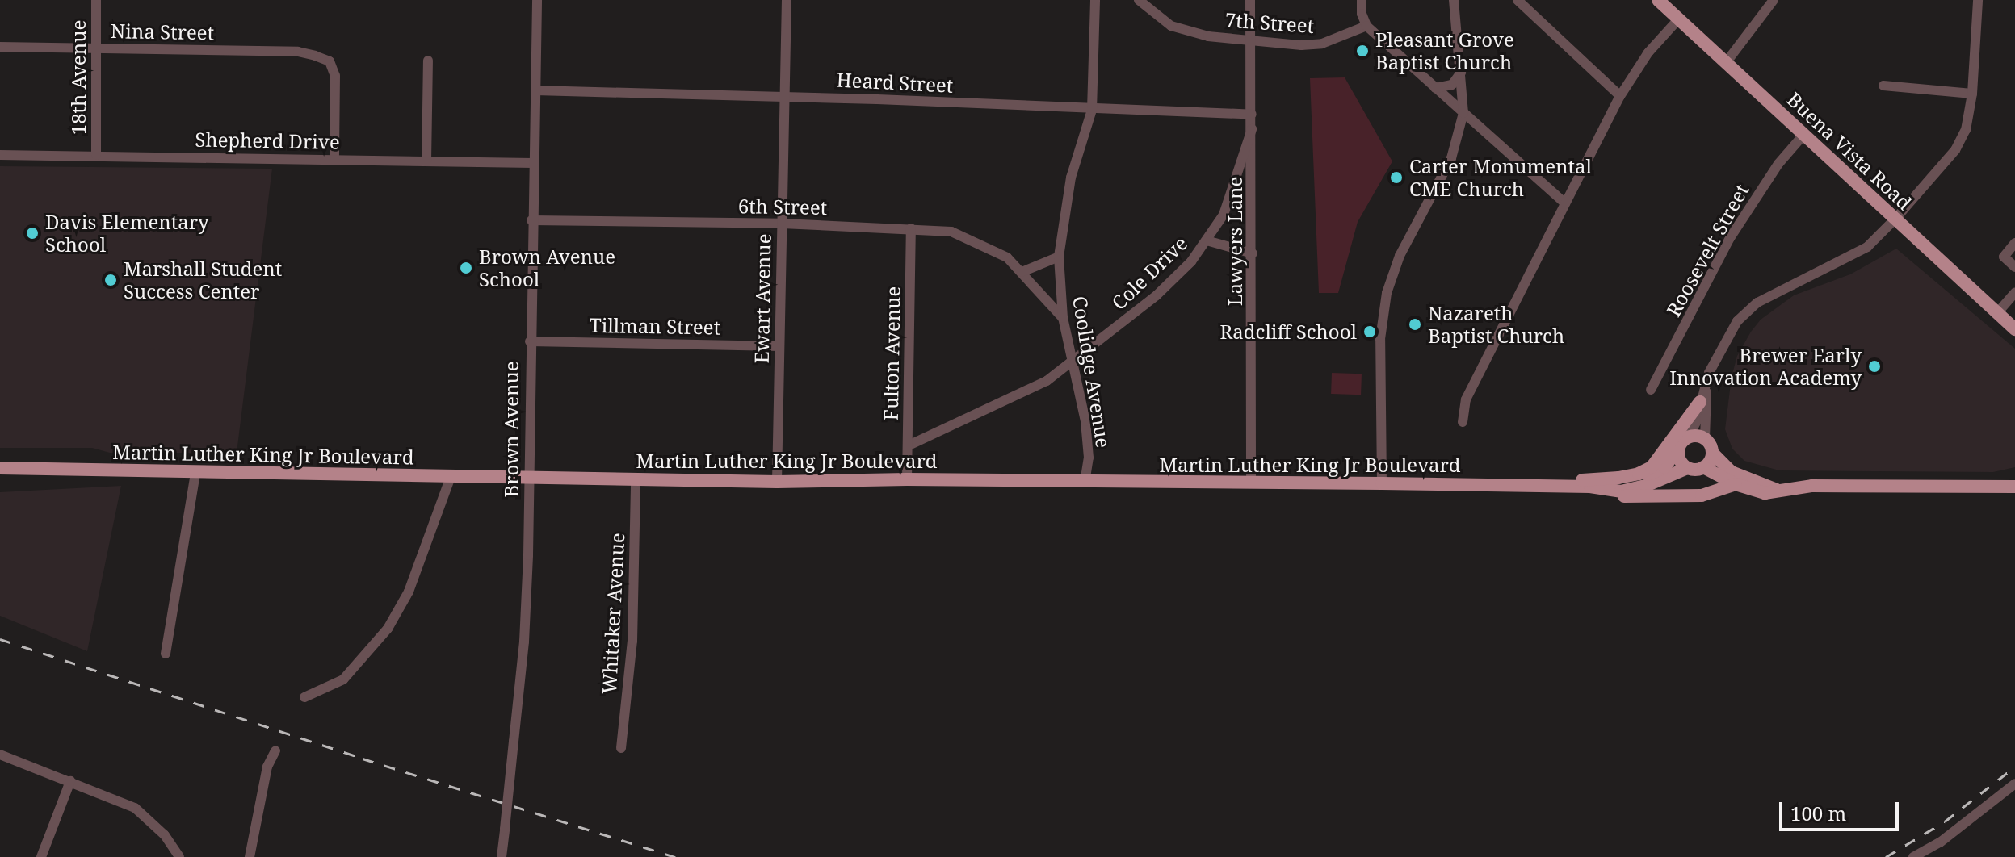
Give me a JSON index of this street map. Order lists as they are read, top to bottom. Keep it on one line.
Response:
{"streets":{"main road":["Buena Vista Road","Martin Luther King Jr Boulevard"],"street":["7th Street","Nina Street","18th Avenue","Heard Street","Shepherd Drive","6th Street","Lawyers Lane","Roosevelt Street","Cole Drive","Ewart Avenue","Tillman Street","Fulton Avenue","Coolidge Avenue","Brown Avenue","Whitaker Avenue"]},"crossings":[["7th Street","Lawyers Lane"],["Nina Street","18th Avenue"],["Nina Street","Shepherd Drive"],["18th Avenue","Shepherd Drive"],["Heard Street","Lawyers Lane"],["Heard Street","Ewart Avenue"],["Heard Street","Coolidge Avenue"],["Heard Street","Brown Avenue"],["Shepherd Drive","Brown Avenue"],["Buena Vista Road","Roosevelt Street"],["6th Street","Ewart Avenue"],["6th Street","Fulton Avenue"],["6th Street","Coolidge Avenue"],["6th Street","Brown Avenue"],["Lawyers Lane","Cole Drive"],["Lawyers Lane","Martin Luther King Jr Boulevard"],["Cole Drive","Fulton Avenue"],["Cole Drive","Coolidge Avenue"],["Ewart Avenue","Tillman Street"],["Ewart Avenue","Martin Luther King Jr Boulevard"],["Tillman Street","Brown Avenue"],["Fulton Avenue","Martin Luther King Jr Boulevard"],["Coolidge Avenue","Martin Luther King Jr Boulevard"],["Brown Avenue","Martin Luther King Jr Boulevard"],["Martin Luther King Jr Boulevard","Whitaker Avenue"]],"places":["Pleasant Grove Baptist Church","Carter Monumental CME Church","Davis Elementary School","Brown Avenue School","Marshall Student Success Center","Nazareth Baptist Church","Radcliff School","Brewer Early Innovation Academy"],"scale_bar":"100 m"}
